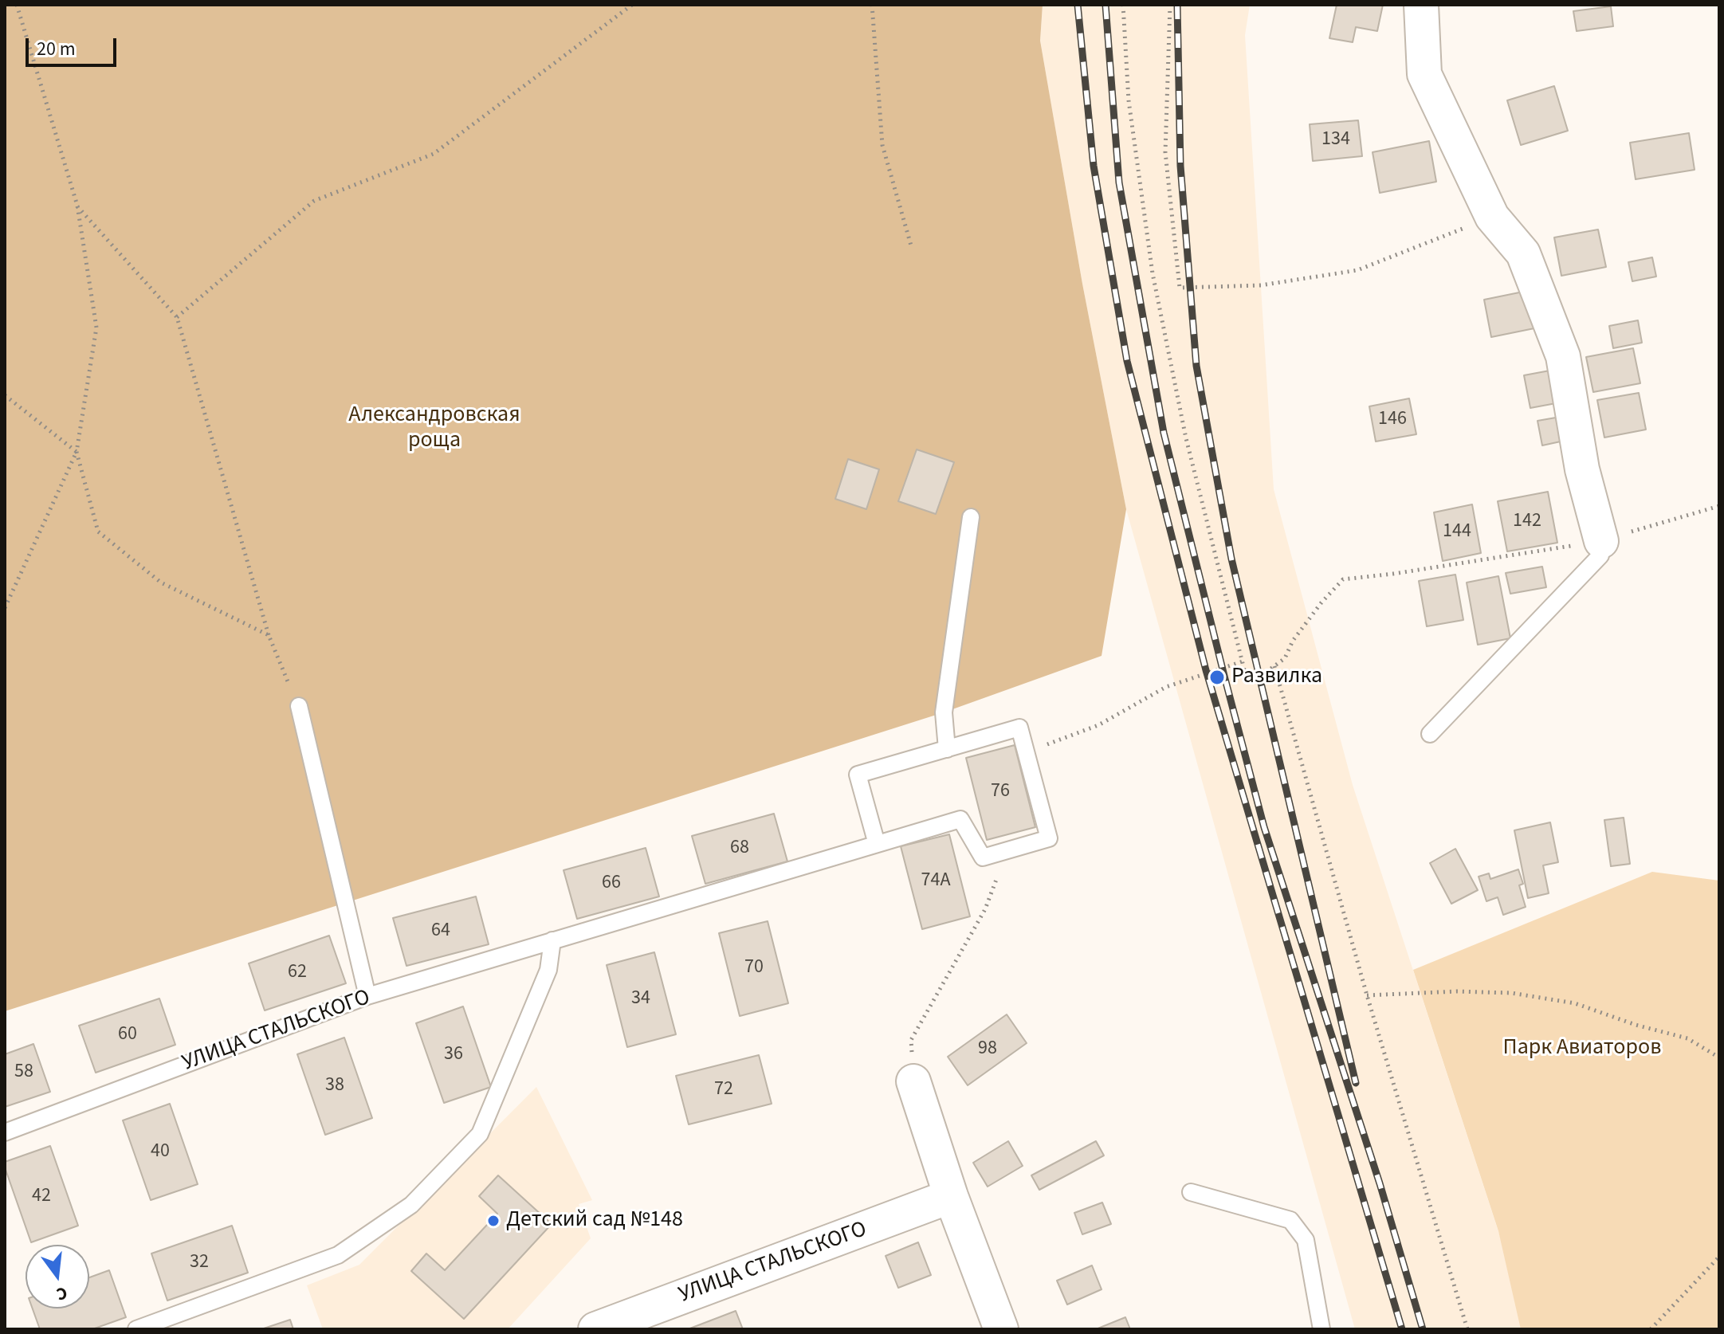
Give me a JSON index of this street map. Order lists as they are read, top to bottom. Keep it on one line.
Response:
{"streets":{"street":["УЛИЦА СТАЛЬСКОГО"]},"parks":["Александровская роща","Парк Авиаторов"],"places":["Развилка","Детский сад №148"],"house_numbers":["134","146","142","144","76","68","74А","66","64","70","62","34","60","98","36","58","38","72","40","42","32"],"scale_bar":"20 m","north":"bottom"}
